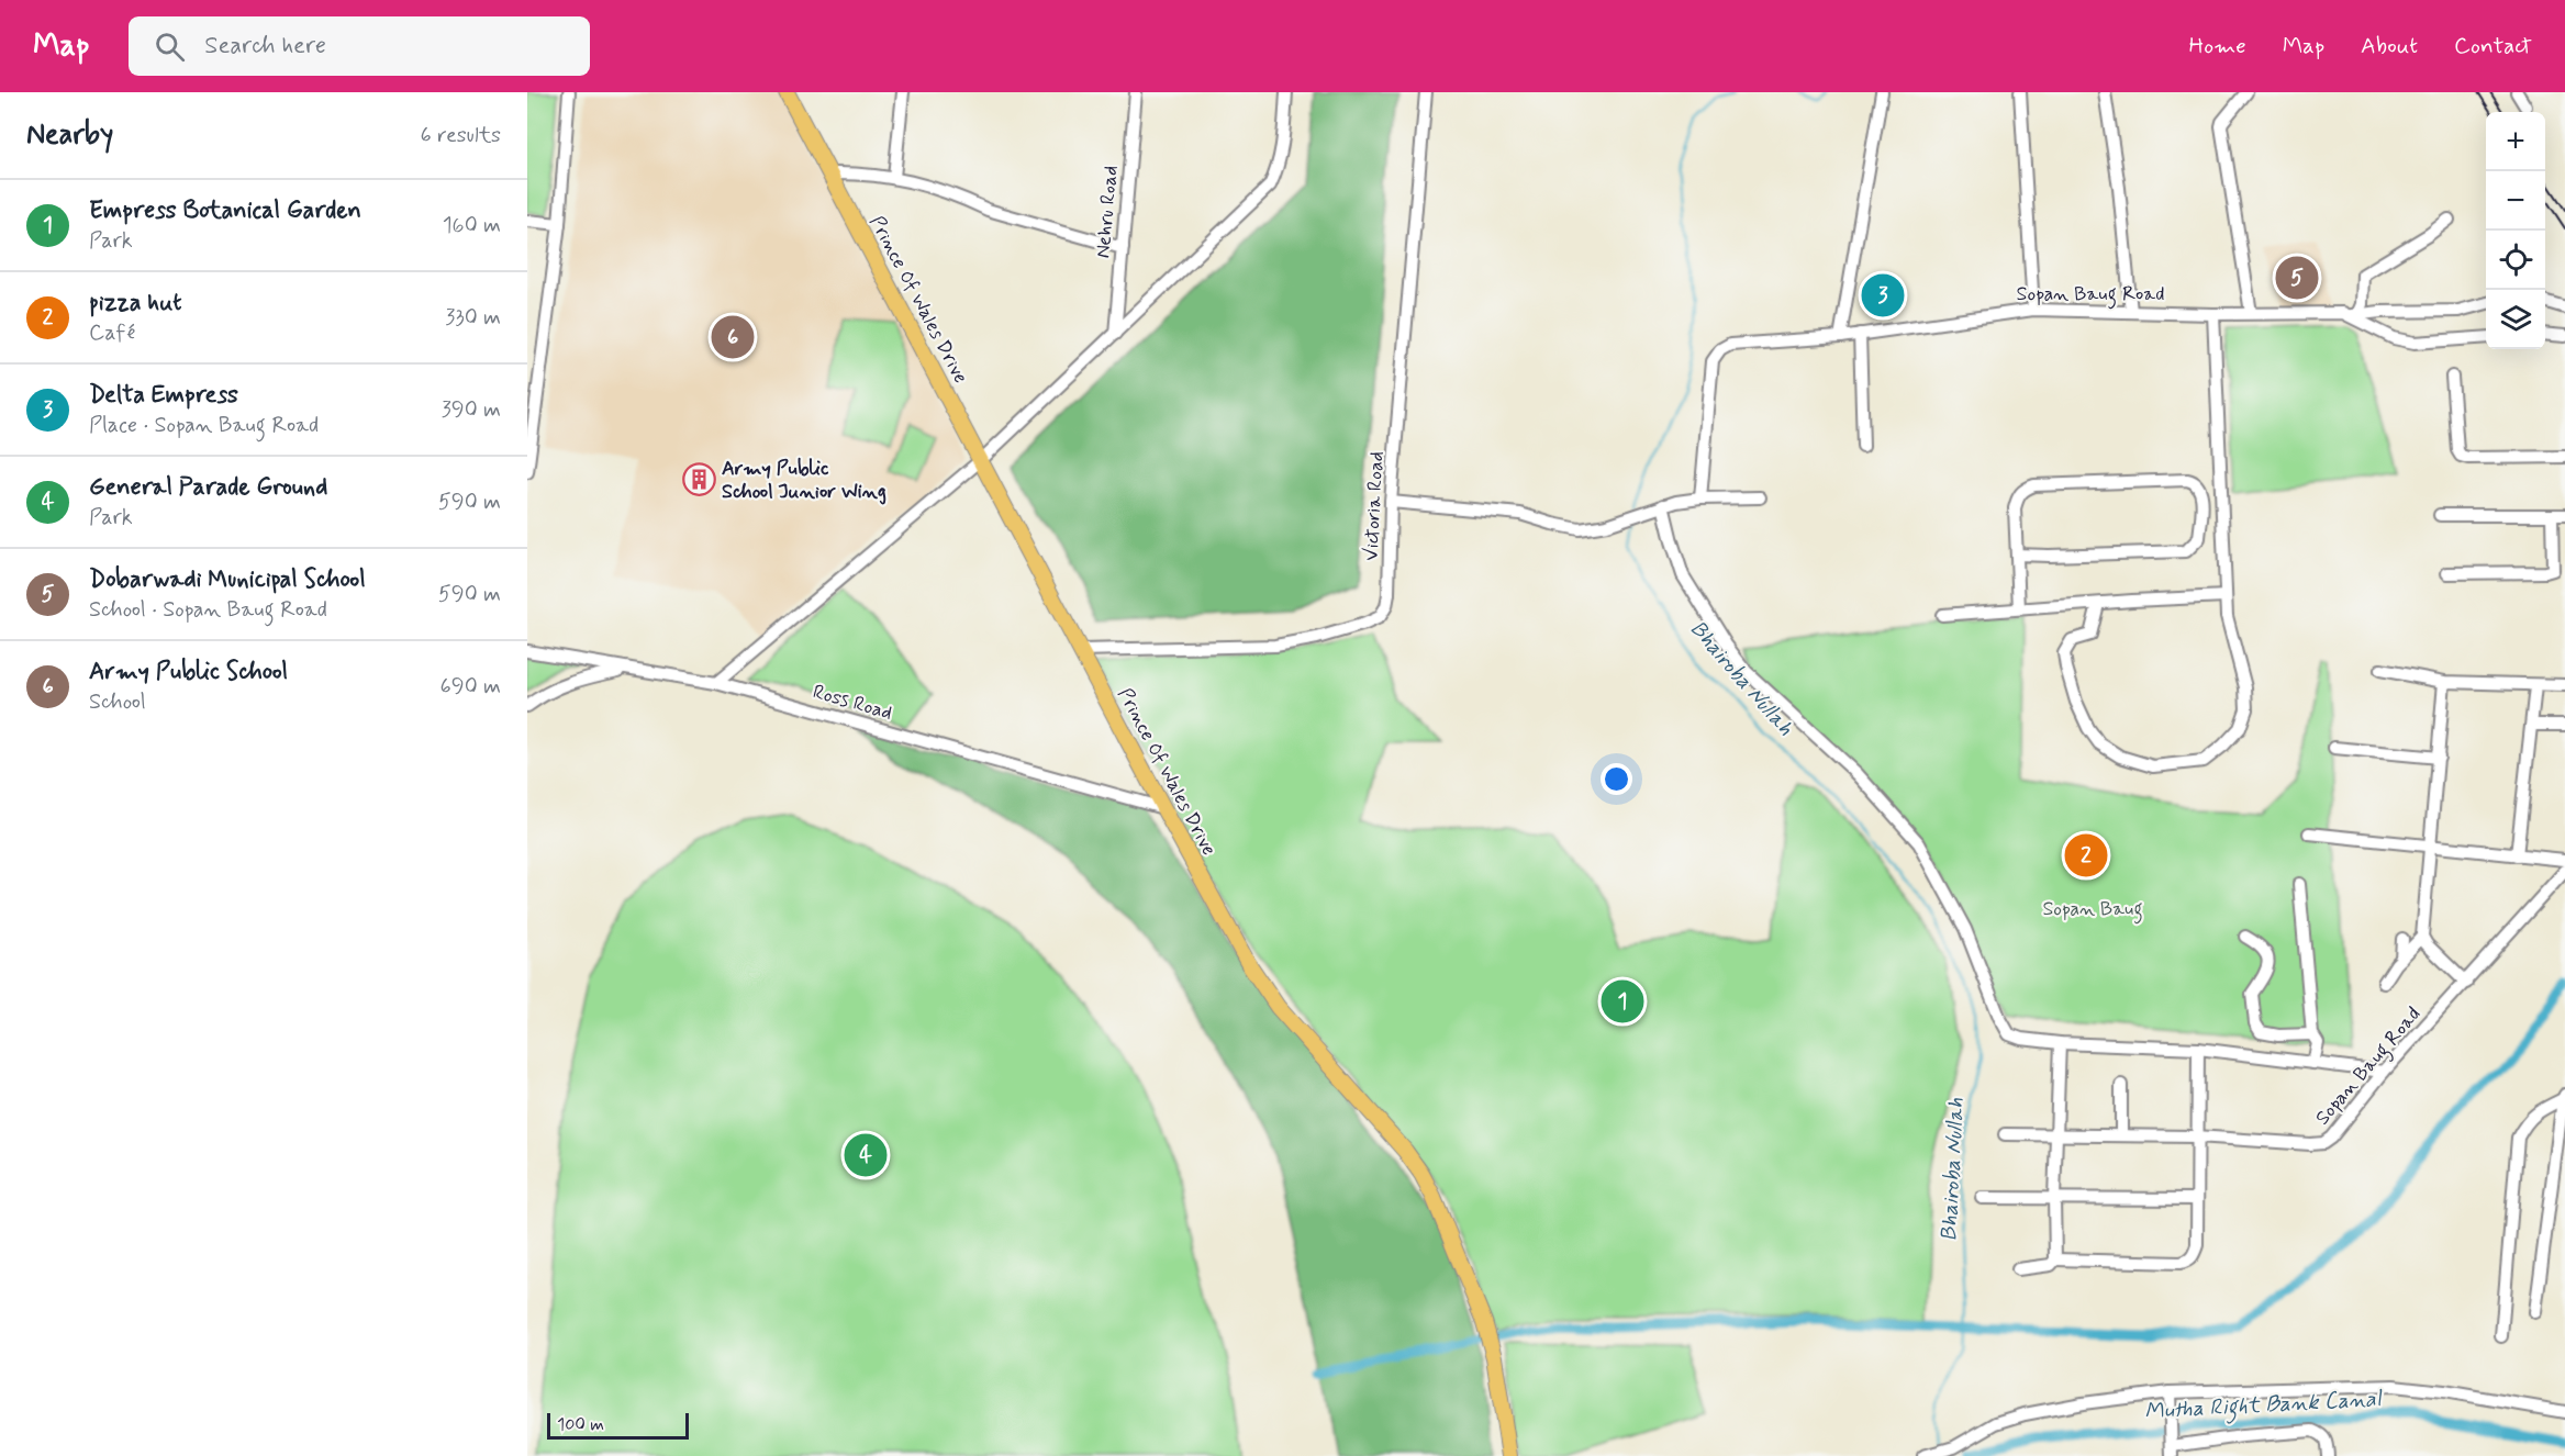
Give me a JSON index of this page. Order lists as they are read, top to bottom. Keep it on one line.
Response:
{"streets":{"main road":["Prince Of Wales Drive"],"street":["Nehru Road","Sopan Baug Road","Victoria Road","Ross Road"]},"crossings":[["Prince Of Wales Drive","Victoria Road"],["Prince Of Wales Drive","Ross Road"]],"water":["Bhairoba Nullah","Mutha Right Bank Canal"],"parks":["Sopan Baug"],"places":{"building":["Army Public School Junior Wing"]},"scale_bar":"100 m","page":{"header":"Map","search":"Search here","nav":["Home","Map","About","Contact"],"heading":["Nearby","6 results"],"map_buttons":["+","−"],"list":[{"mark":"1","name":"Empress Botanical Garden","note":"Park","value":"160 m"},{"mark":"2","name":"pizza hut","note":"Café","value":"330 m"},{"mark":"3","name":"Delta Empress","note":"Place · Sopan Baug Road","value":"390 m"},{"mark":"4","name":"General Parade Ground","note":"Park","value":"590 m"},{"mark":"5","name":"Dobarwadi Municipal School","note":"School · Sopan Baug Road","value":"590 m"},{"mark":"6","name":"Army Public School","note":"School","value":"690 m"}],"pins":["5","3","6","2","1","4"],"scale":"100 m"}}
